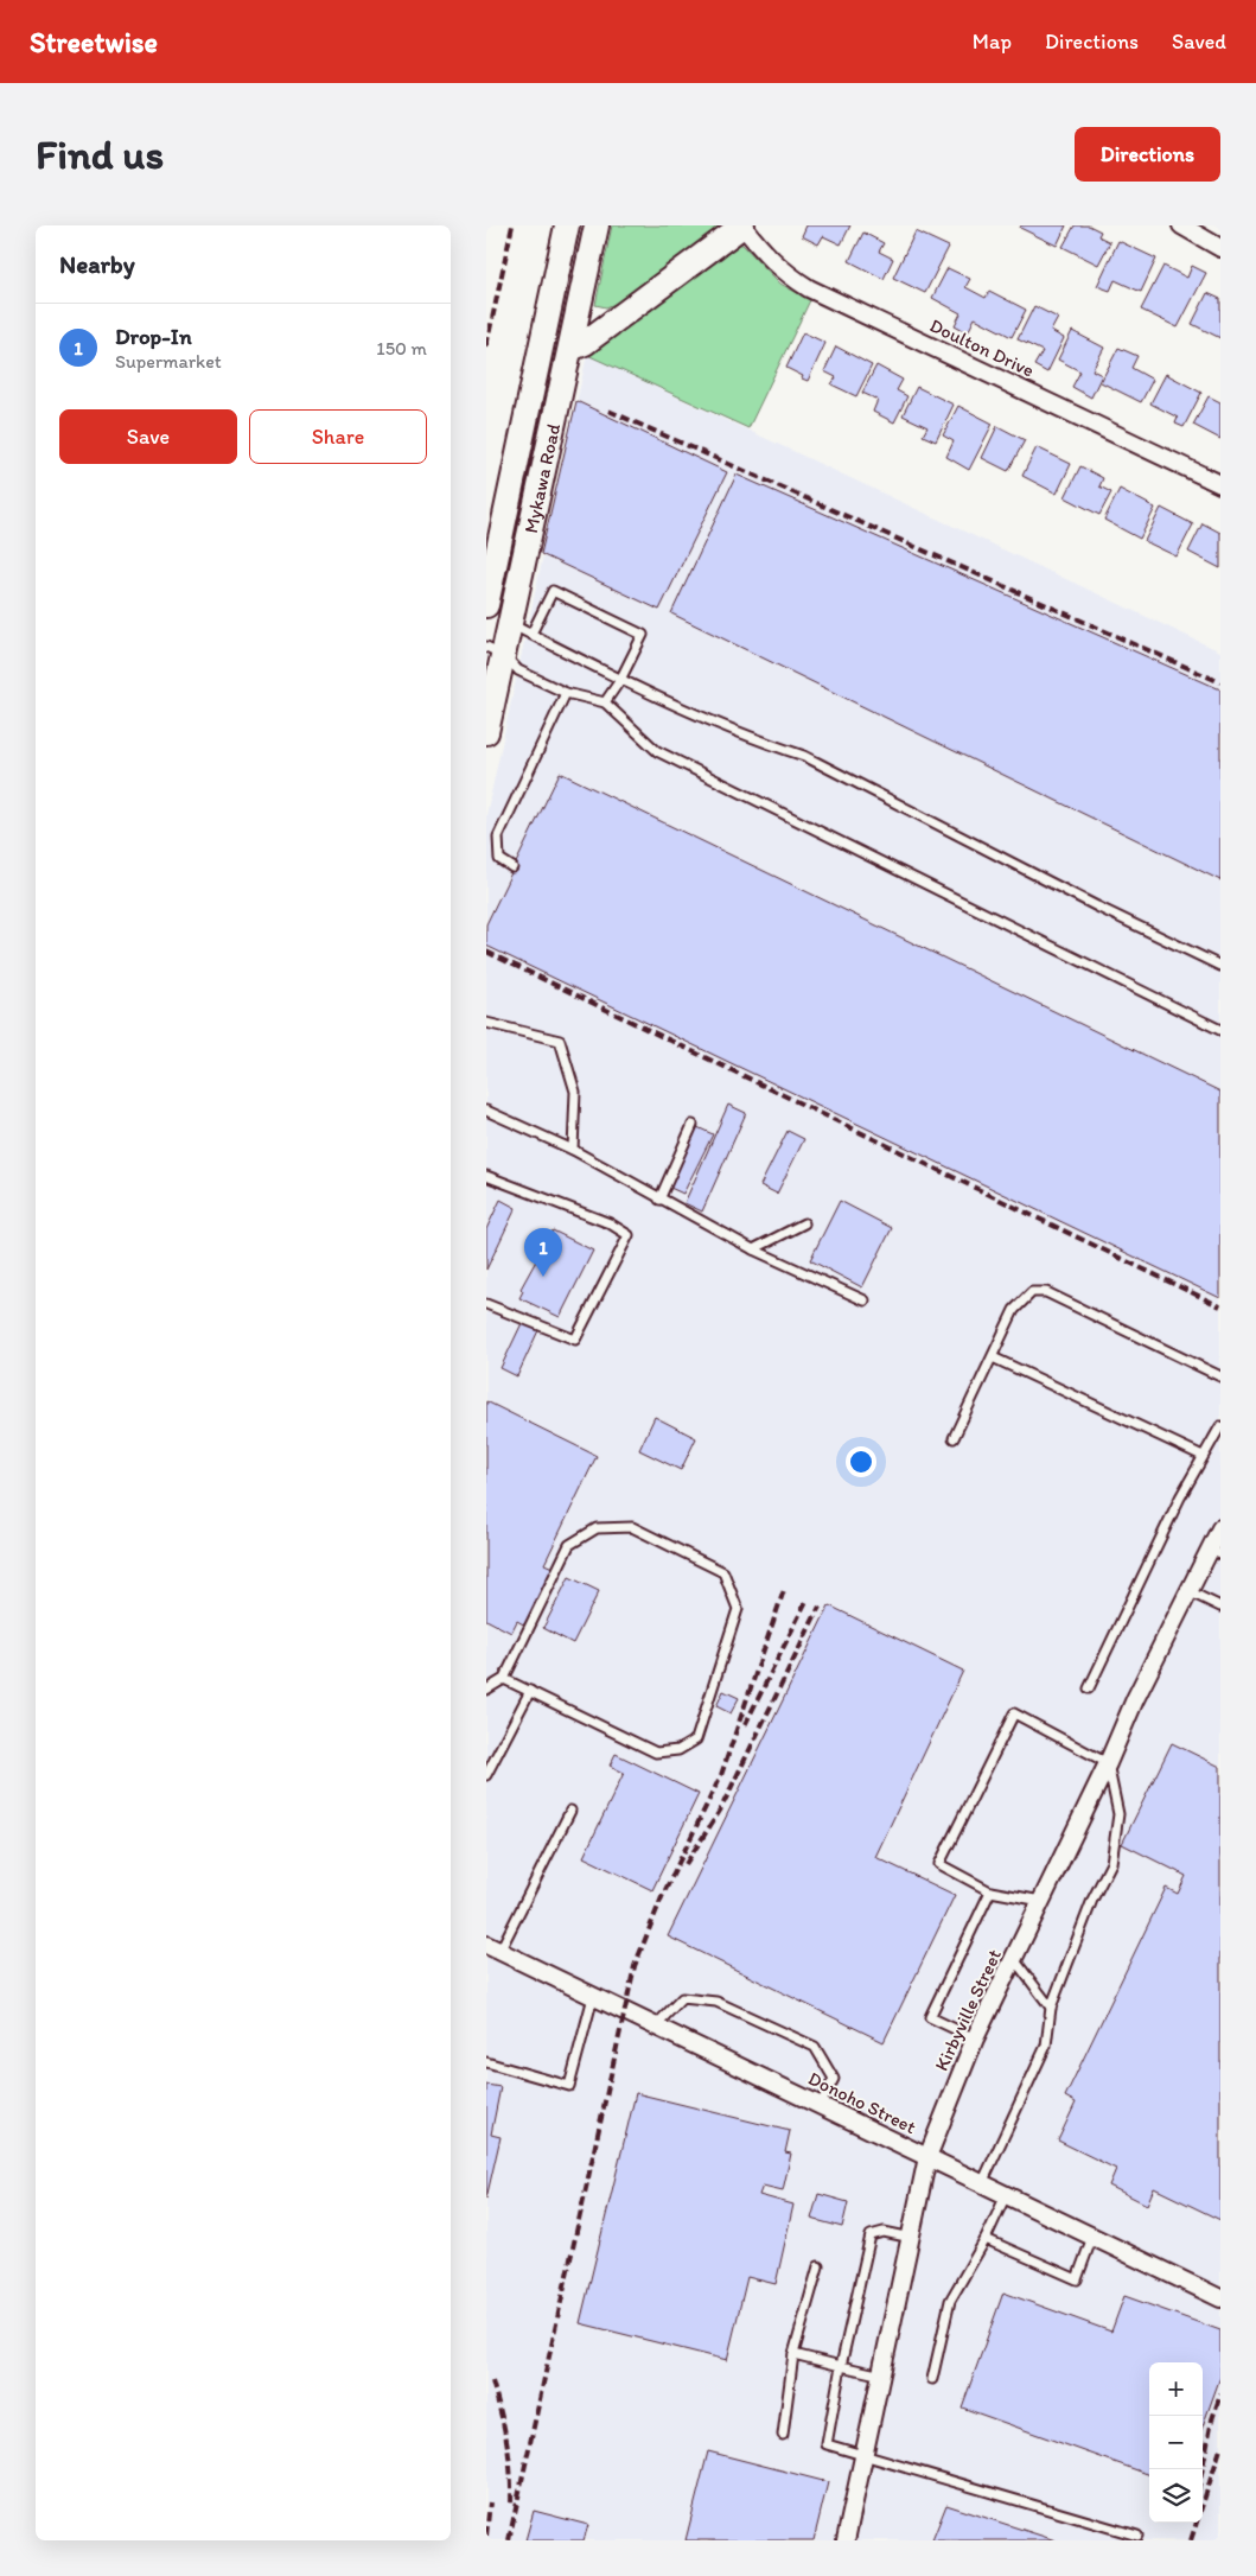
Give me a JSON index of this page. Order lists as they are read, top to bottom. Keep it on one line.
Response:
{"streets":{"main road":["Mykawa Road"],"street":["Doulton Drive","Kirbyville Street","Donoho Street"]},"crossings":[["Kirbyville Street","Donoho Street"]],"page":{"header":"Streetwise","nav":["Map","Directions","Saved"],"buttons":["Directions",["Save","Share"]],"title":"Find us","heading":"Nearby","list":[{"mark":"1","name":"Drop-In","note":"Supermarket","value":"150 m"}],"pins":"1","map_buttons":["+","−"]}}
